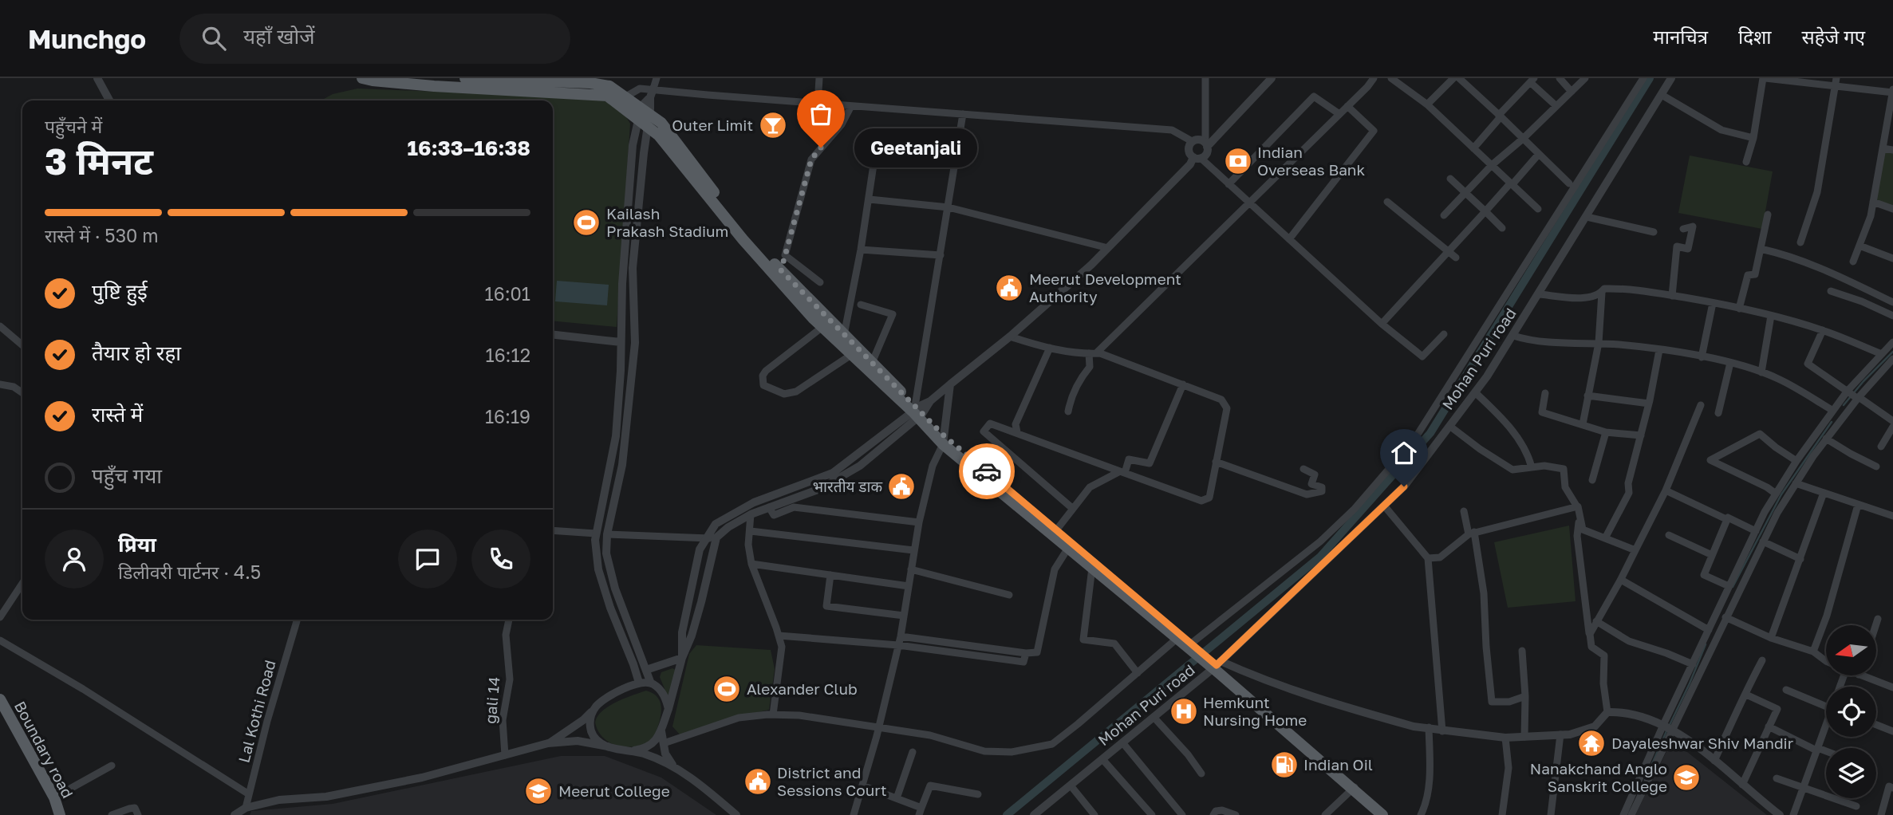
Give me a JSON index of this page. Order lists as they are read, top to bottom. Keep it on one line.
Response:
{"streets":{"main road":["Boundary road"],"street":["Mohan Puri road","gali 14","Lal Kothi Road"]},"places":{"bar":["Outer Limit"],"other":["Geetanjali"],"bank":["Indian Overseas Bank"],"sports":["Kailash Prakash Stadium","Alexander Club"],"public building":["Meerut Development Authority","भारतीय डाक","District and Sessions Court"],"hospital":["Hemkunt Nursing Home"],"temple":["Dayaleshwar Shiv Mandir"],"fuel station":["Indian Oil"],"school or university":["Nanakchand Anglo Sanskrit College","Meerut College"]},"north":"left","page":{"header":"Munchgo","search":"यहाँ खोजें","nav":["मानचित्र","दिशा","सहेजे गए"],"heading":["3 मिनट","पहुँचने में","16:33–16:38"],"panel":["प्रिया","डिलीवरी पार्टनर · 4.5"],"bubble":"Geetanjali","bar":"रास्ते में · 530 m","list":[["पुष्टि हुई","16:01"],["तैयार हो रहा","16:12"],["रास्ते में","16:19"],"पहुँच गया"]}}
